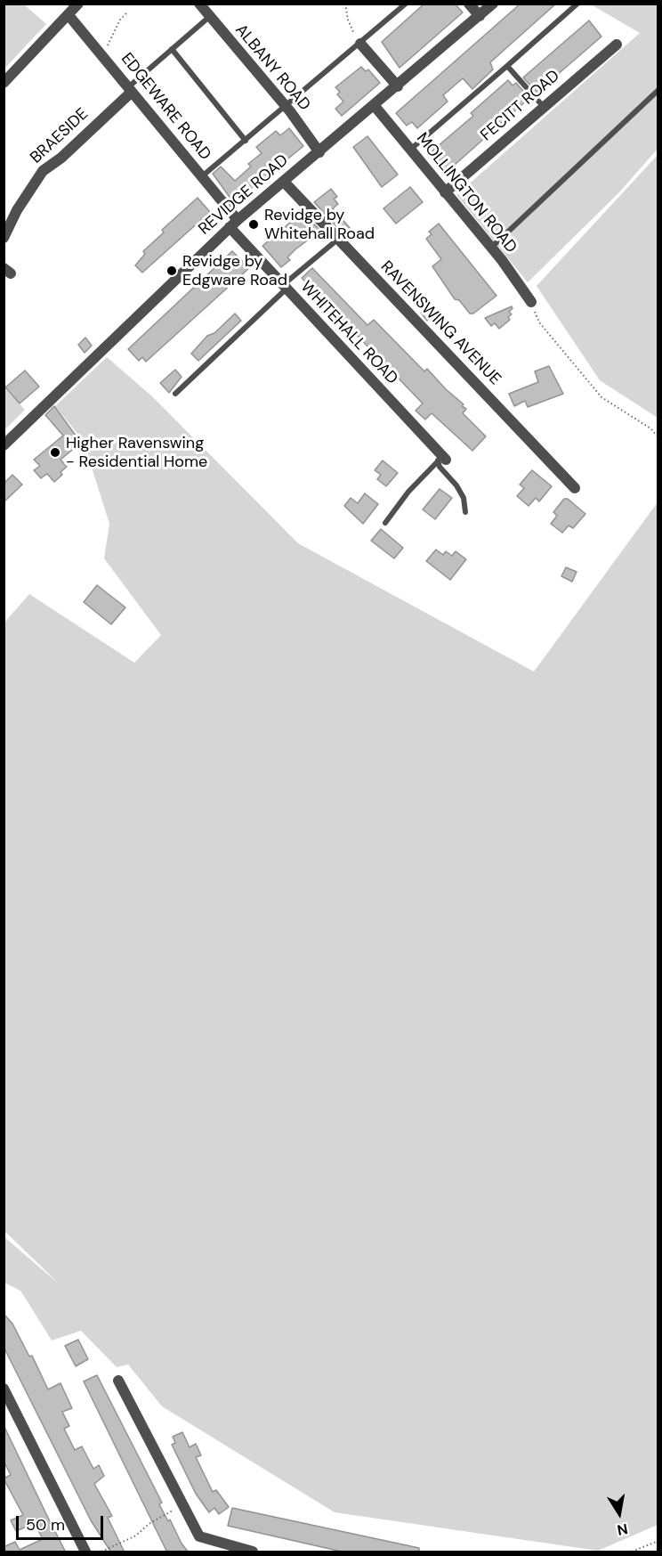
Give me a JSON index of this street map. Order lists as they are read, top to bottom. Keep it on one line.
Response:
{"streets":{"street":["ALBANY ROAD","FECITT ROAD","EDGEWARE ROAD","BRAESIDE","MOLLINGTON ROAD","REVIDGE ROAD","RAVENSWING AVENUE","WHITEHALL ROAD"]},"crossings":[["ALBANY ROAD","REVIDGE ROAD"],["FECITT ROAD","MOLLINGTON ROAD"],["EDGEWARE ROAD","BRAESIDE"],["EDGEWARE ROAD","REVIDGE ROAD"],["EDGEWARE ROAD","WHITEHALL ROAD"],["MOLLINGTON ROAD","REVIDGE ROAD"],["REVIDGE ROAD","RAVENSWING AVENUE"],["REVIDGE ROAD","WHITEHALL ROAD"]],"places":["Revidge by Whitehall Road","Revidge by Edgware Road","Higher Ravenswing - Residential Home"],"scale_bar":"50 m","north":"bottom"}
